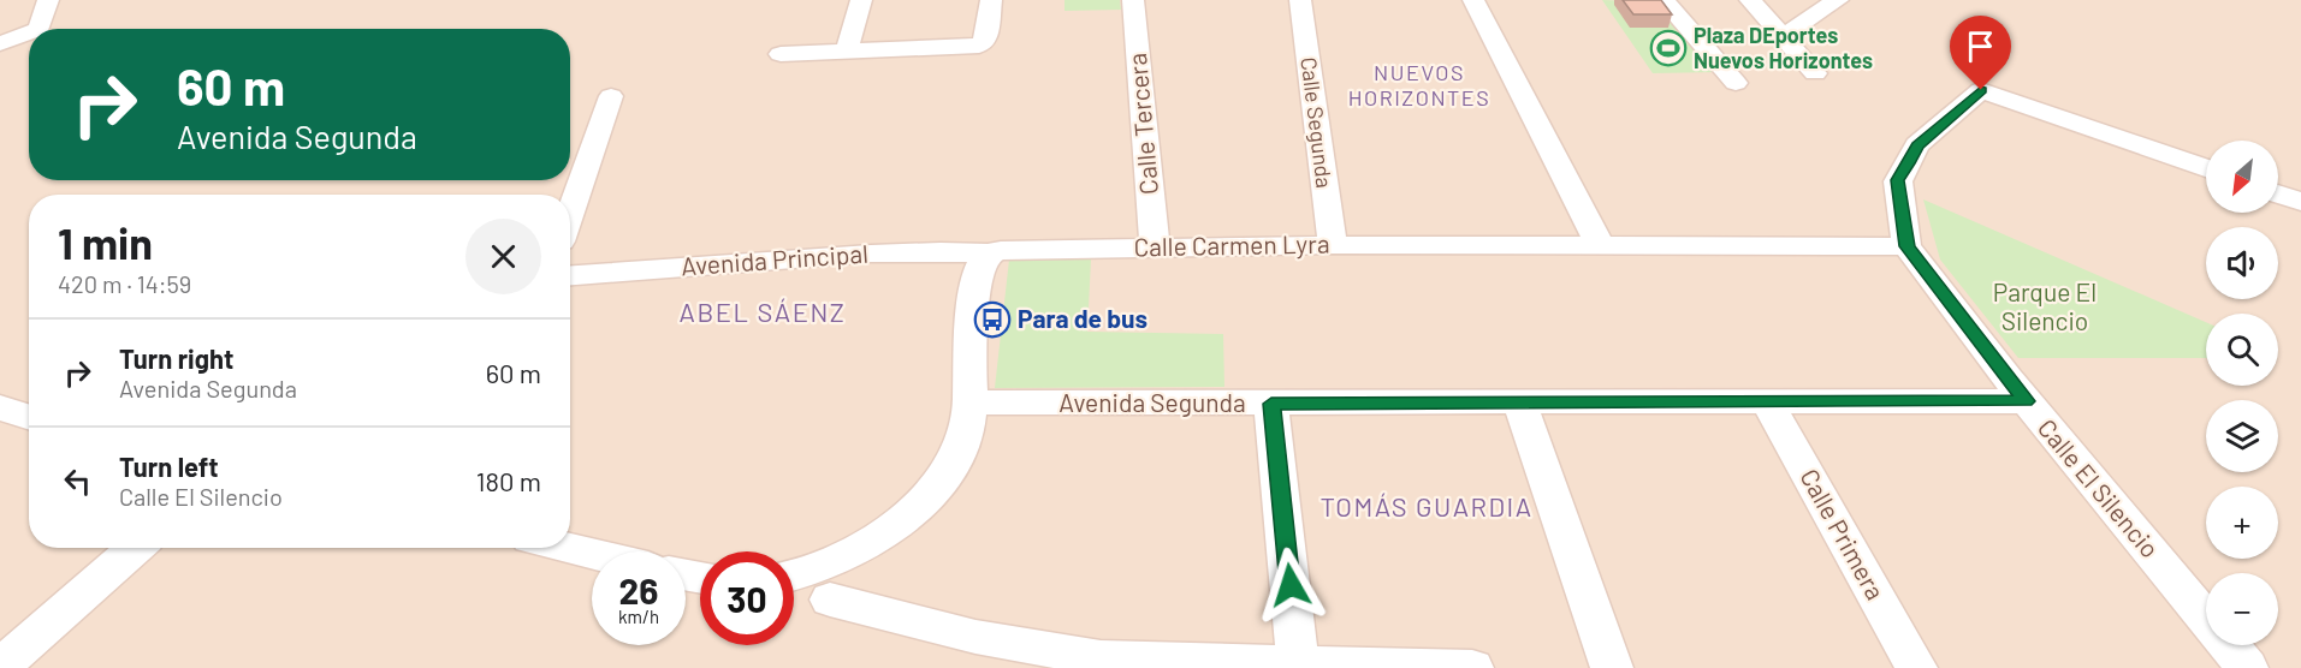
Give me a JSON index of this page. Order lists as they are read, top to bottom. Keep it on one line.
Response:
{"streets":{"street":["Calle Segunda","Calle Tercera","Calle Carmen Lyra","Avenida Principal","Avenida Segunda","Calle El Silencio","Calle Primera"]},"crossings":[["Calle Segunda","Calle Carmen Lyra"],["Calle Tercera","Calle Carmen Lyra"],["Calle Carmen Lyra","Avenida Principal"],["Calle Carmen Lyra","Calle El Silencio"],["Avenida Segunda","Calle El Silencio"],["Avenida Segunda","Calle Primera"]],"districts":["NUEVOS HORIZONTES","ABEL SÁENZ","TOMÁS GUARDIA"],"parks":["Parque El Silencio"],"places":{"sports":["Plaza DEportes Nuevos Horizontes"],"bus stop":["Para de bus"]},"north":"bottom left","page":{"turn":["60 m","Avenida Segunda"],"map_buttons":["+","−"],"heading":["1 min","420 m · 14:59"],"list":[{"name":"Turn right","note":"Avenida Segunda","value":"60 m"},{"name":"Turn left","note":"Calle El Silencio","value":"180 m"}],"speed":"26 km/h","limit":"30"}}
